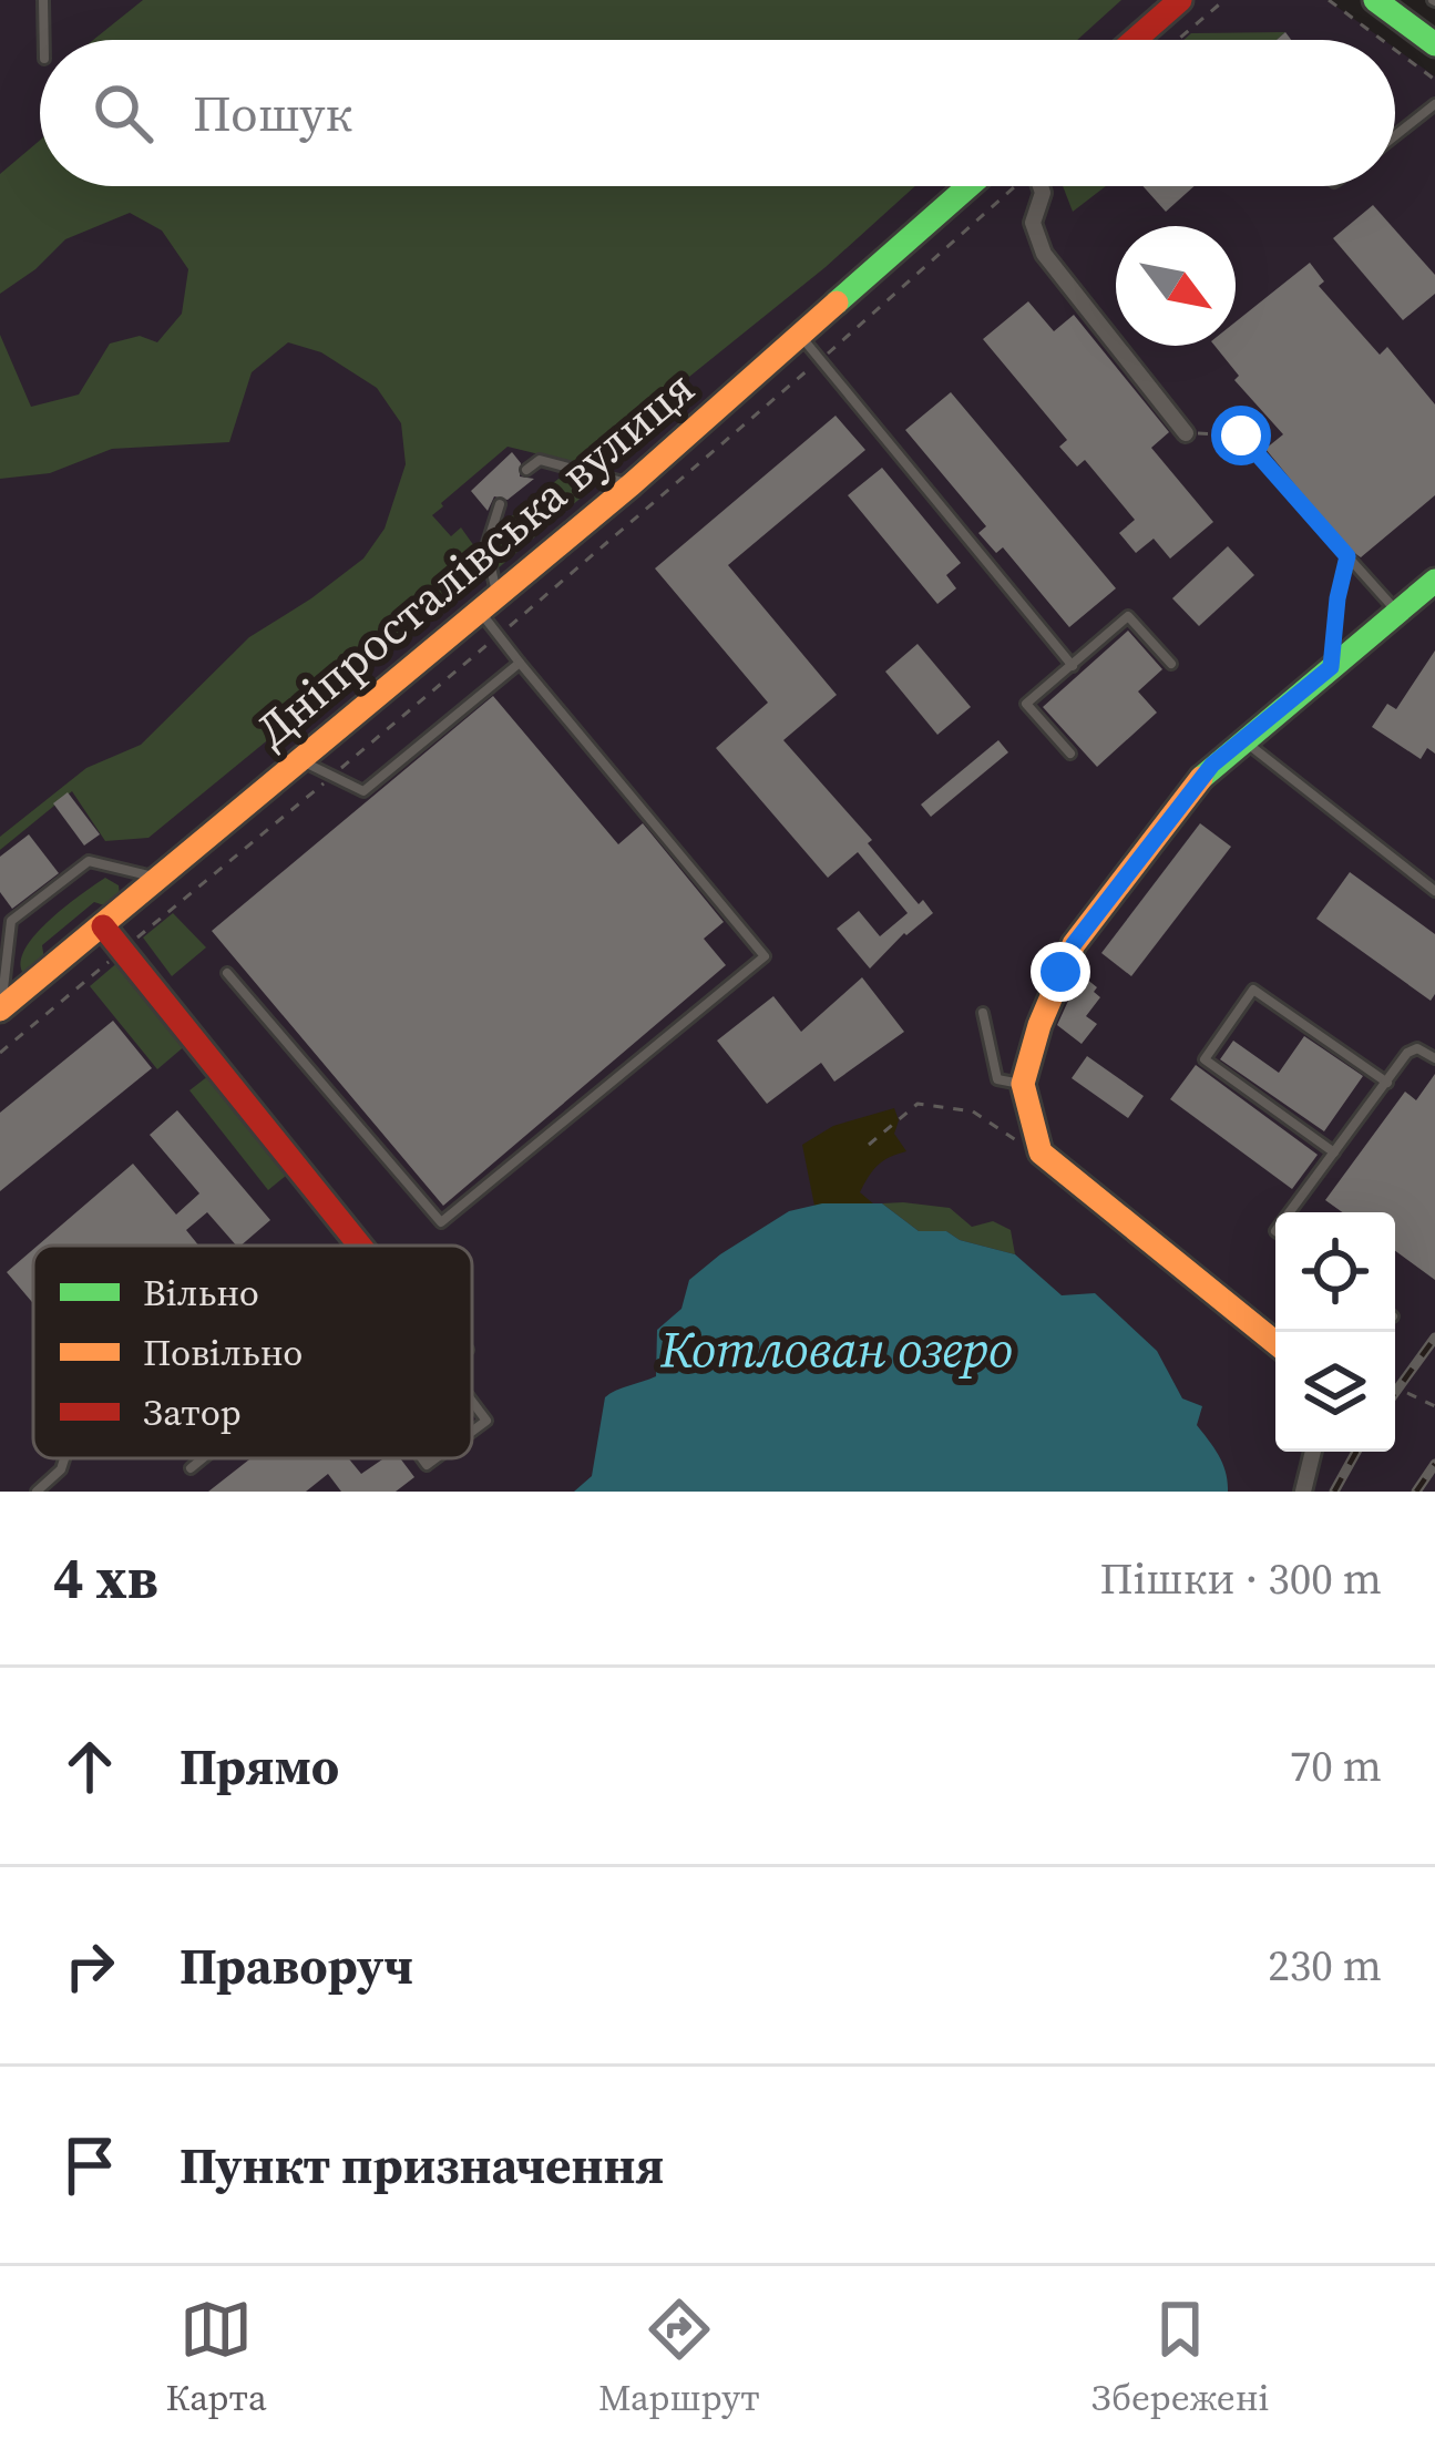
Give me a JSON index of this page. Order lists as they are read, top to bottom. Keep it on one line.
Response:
{"streets":{"street":["Дніпросталівська вулиця"]},"water":["Котлован озеро"],"legend":["Вільно","Повільно","Затор"],"north":"bottom right","page":{"search":"Пошук","heading":["4 хв","Пішки · 300 m"],"list":[["Прямо","70 m"],["Праворуч","230 m"],"Пункт призначення"],"nav":["Карта","Маршрут","Збережені"]}}
